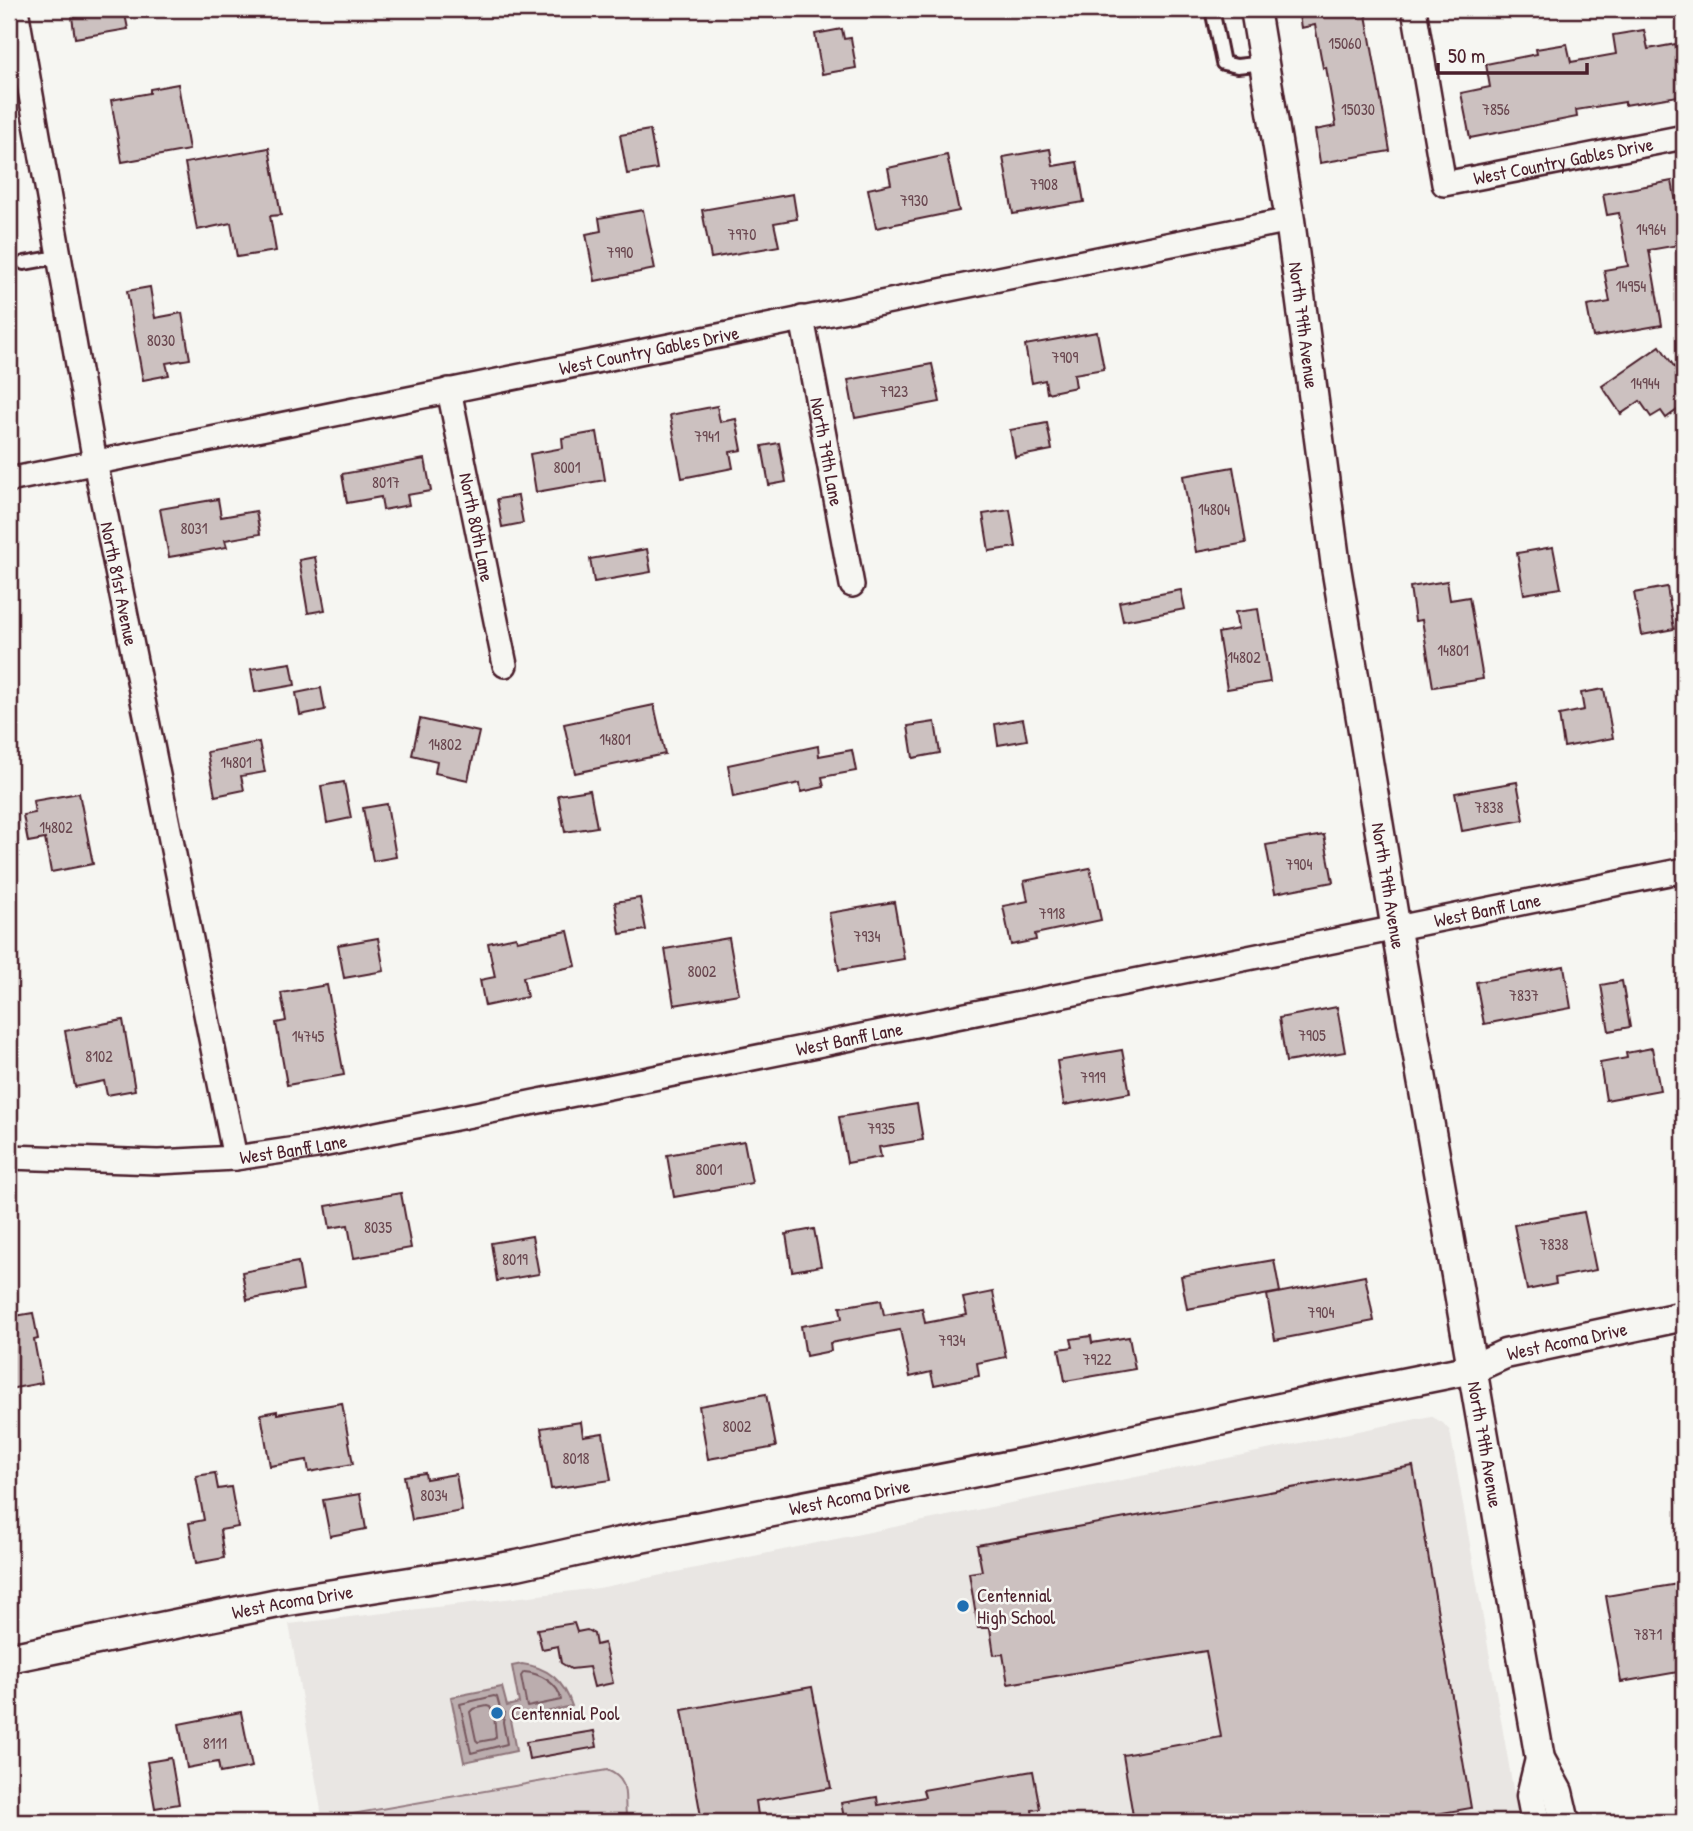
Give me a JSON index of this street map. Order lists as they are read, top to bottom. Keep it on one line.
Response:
{"streets":{"street":["West Country Gables Drive","North 79th Avenue","North 79th Lane","North 80th Lane","North 81st Avenue","West Banff Lane","West Acoma Drive"]},"crossings":[["West Country Gables Drive","North 79th Avenue"],["West Country Gables Drive","North 79th Lane"],["West Country Gables Drive","North 80th Lane"],["West Country Gables Drive","North 81st Avenue"],["North 79th Avenue","West Banff Lane"],["North 79th Avenue","West Acoma Drive"],["North 81st Avenue","West Banff Lane"]],"places":["Centennial High School","Centennial Pool"],"house_numbers":["15060","15030","7856","7908","7930","14964","7970","7990","14954","8030","7909","14944","7923","7941","8001","8017","14804","8031","14801","14802","14801","14802","14801","7838","14802","7904","7918","7934","8002","7837","7905","14745","8102","7919","7935","8001","8035","7838","8019","7904","7934","7922","8002","8018","8034","7871","8111"],"scale_bar":"50 m"}
